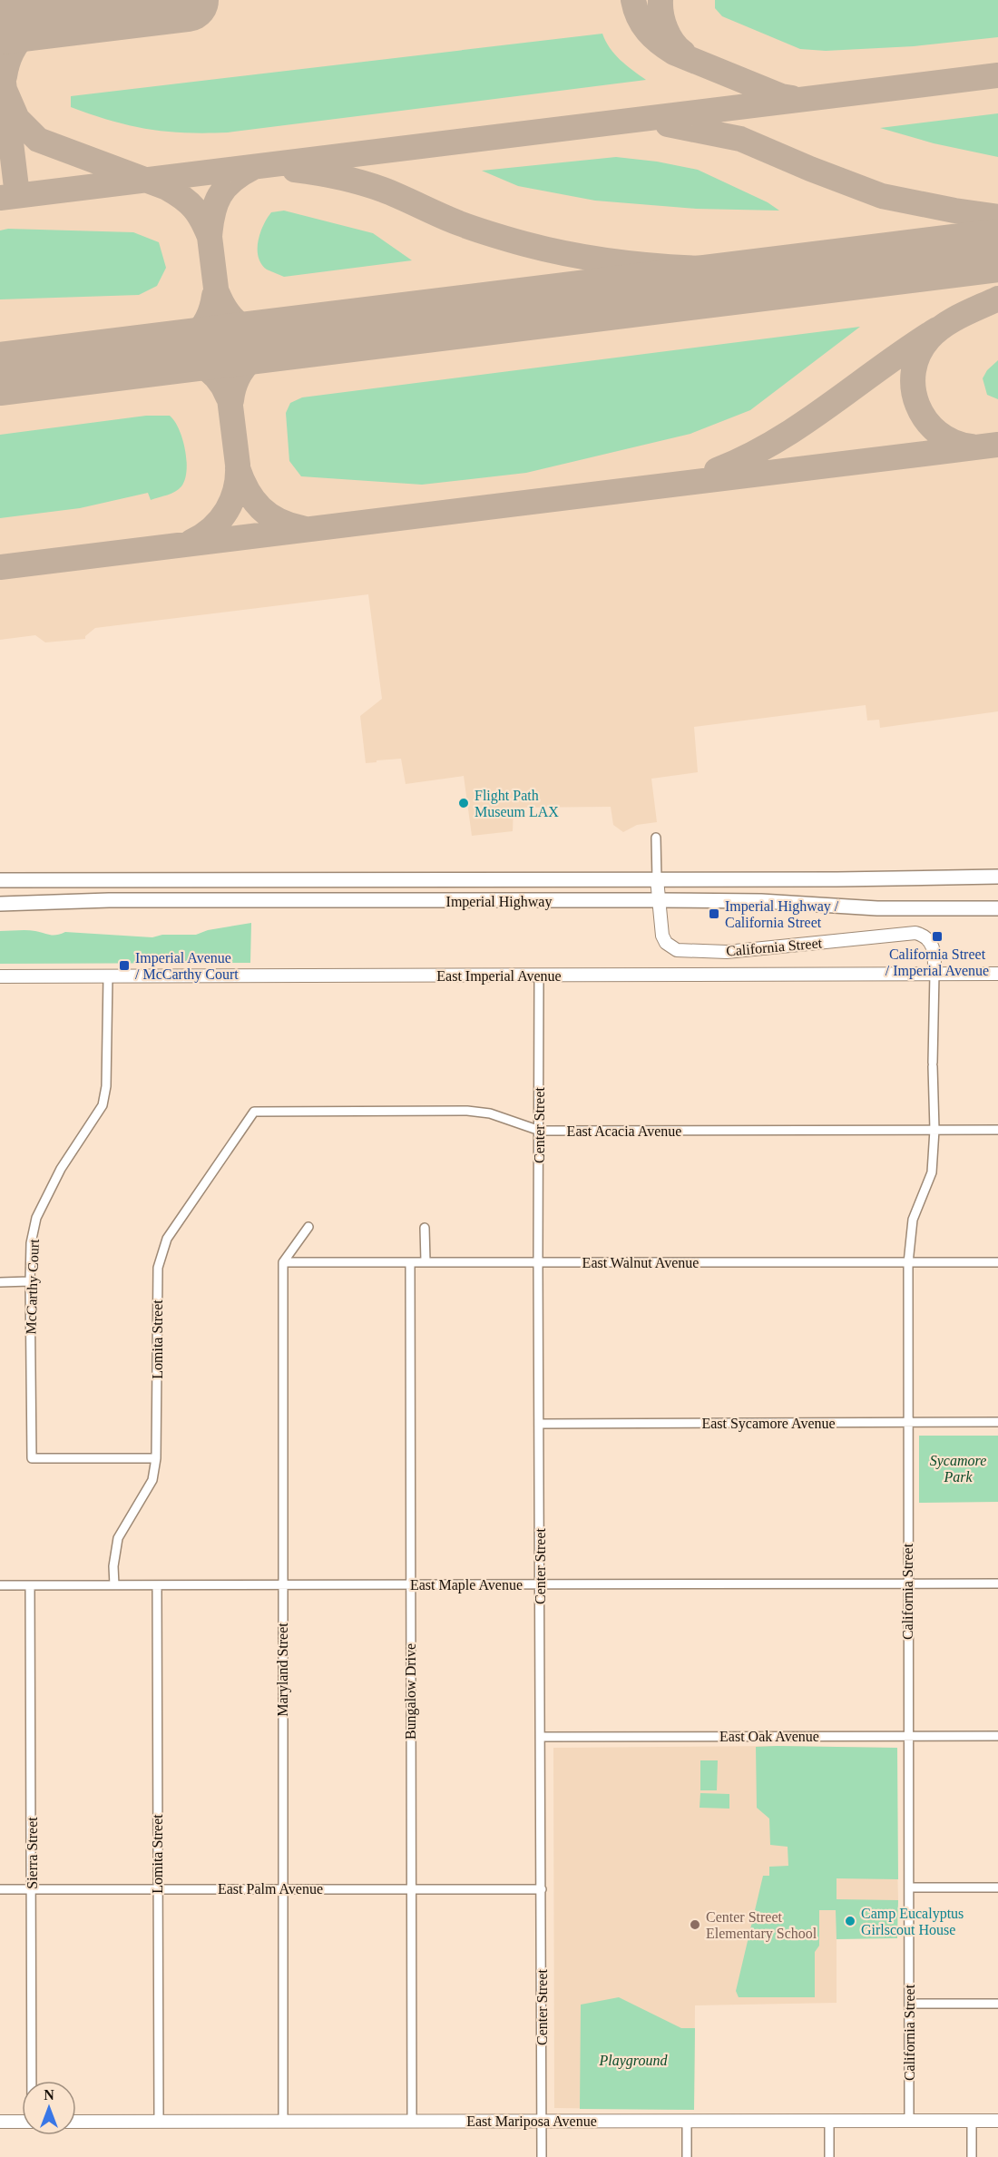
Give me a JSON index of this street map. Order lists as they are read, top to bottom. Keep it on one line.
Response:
{"streets":{"main road":["Imperial Highway"],"street":["California Street","East Imperial Avenue","Center Street","East Acacia Avenue","East Walnut Avenue","McCarthy Court","Lomita Street","East Sycamore Avenue","East Maple Avenue","Maryland Street","Bungalow Drive","East Oak Avenue","Sierra Street","East Palm Avenue","East Mariposa Avenue"]},"crossings":[["Imperial Highway","California Street"],["California Street","East Imperial Avenue"],["California Street","East Acacia Avenue"],["California Street","East Walnut Avenue"],["California Street","East Sycamore Avenue"],["California Street","East Maple Avenue"],["California Street","East Oak Avenue"],["California Street","East Mariposa Avenue"],["East Imperial Avenue","Center Street"],["East Imperial Avenue","McCarthy Court"],["Center Street","East Acacia Avenue"],["Center Street","East Walnut Avenue"],["Center Street","East Sycamore Avenue"],["Center Street","East Maple Avenue"],["Center Street","East Oak Avenue"],["Center Street","East Palm Avenue"],["Center Street","East Mariposa Avenue"],["East Acacia Avenue","Lomita Street"],["East Walnut Avenue","Maryland Street"],["East Walnut Avenue","Bungalow Drive"],["McCarthy Court","Lomita Street"],["Lomita Street","East Maple Avenue"],["Lomita Street","East Palm Avenue"],["Lomita Street","East Mariposa Avenue"],["East Maple Avenue","Maryland Street"],["East Maple Avenue","Bungalow Drive"],["East Maple Avenue","Sierra Street"],["Maryland Street","East Palm Avenue"],["Maryland Street","East Mariposa Avenue"],["Bungalow Drive","East Palm Avenue"],["Bungalow Drive","East Mariposa Avenue"],["Sierra Street","East Palm Avenue"]],"parks":["Sycamore Park","Playground"],"places":{"other":["Flight Path Museum LAX","Camp Eucalyptus Girlscout House","Center Street Elementary School"],"transit":["Imperial Highway / California Street","California Street / Imperial Avenue","Imperial Avenue / McCarthy Court"]},"north":"top"}
